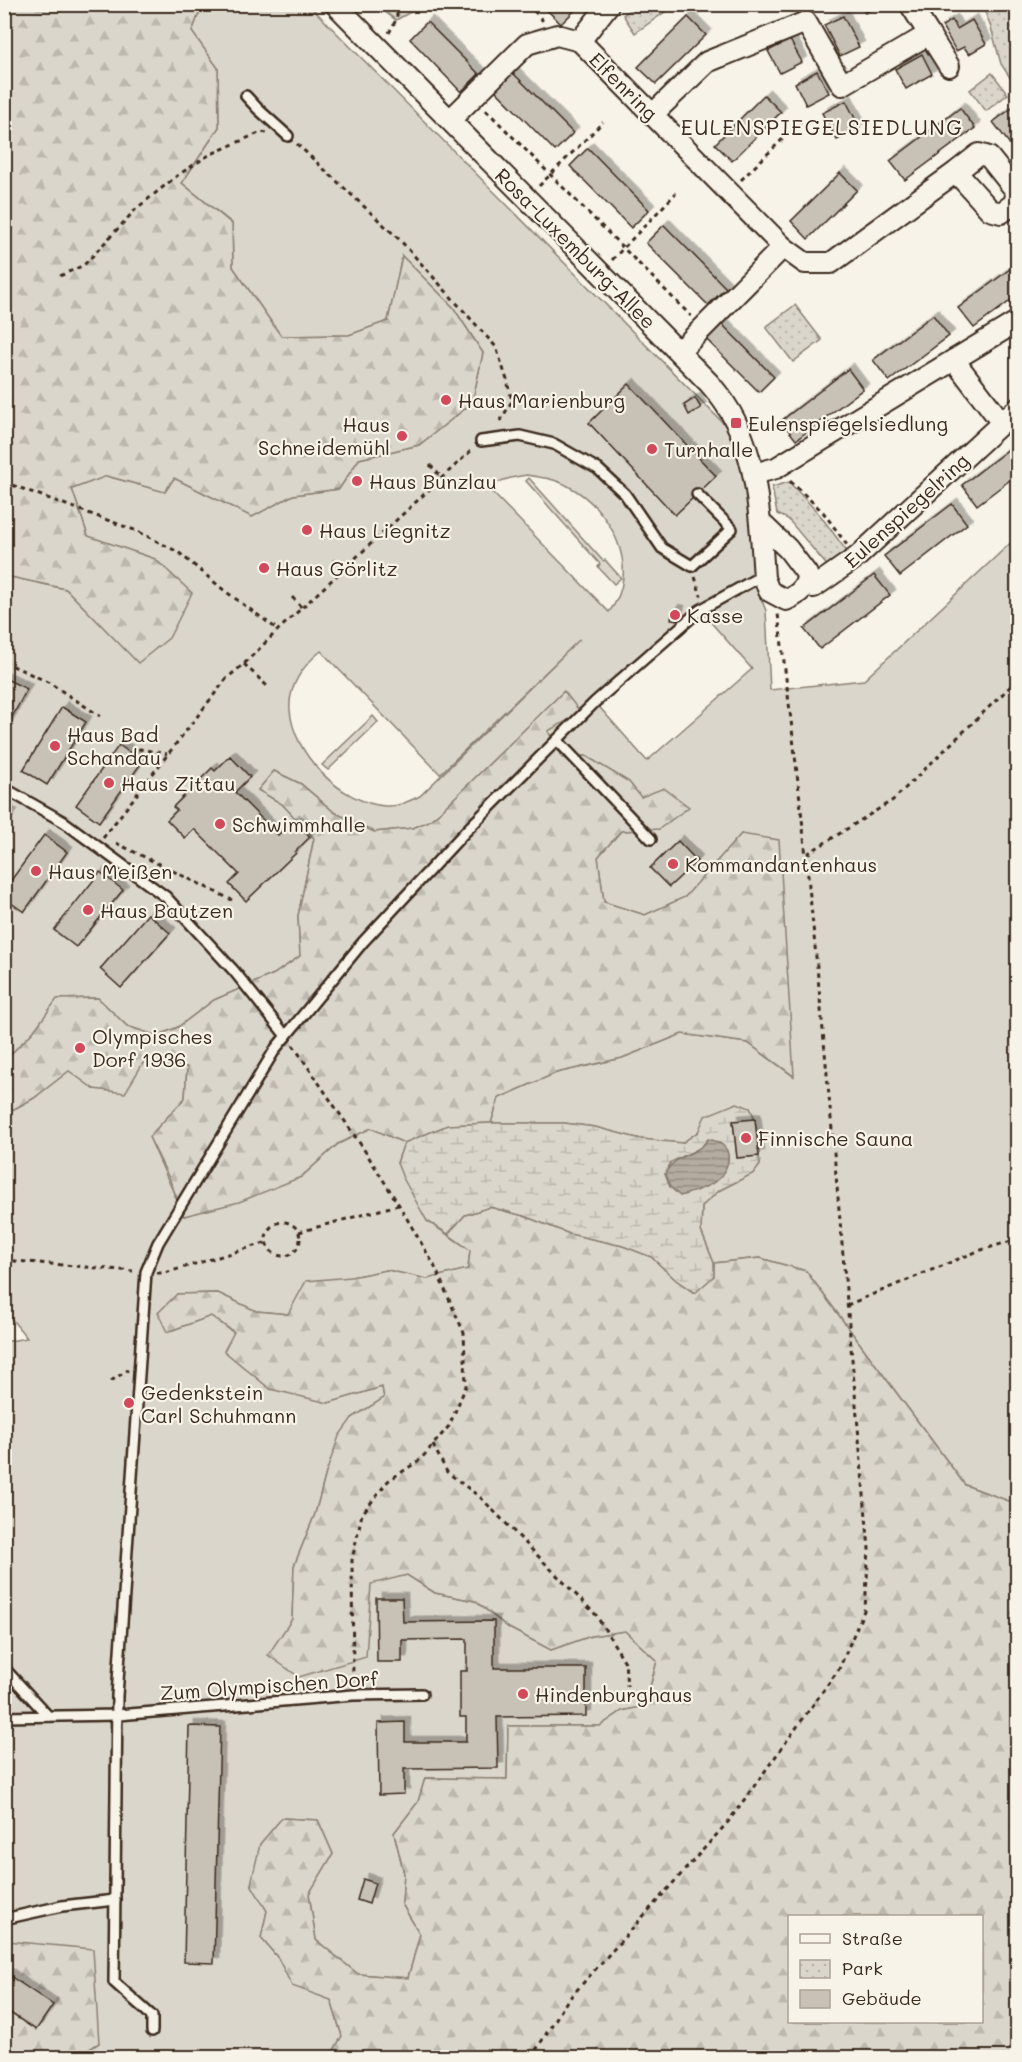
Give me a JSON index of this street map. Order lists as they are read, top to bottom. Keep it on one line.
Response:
{"streets":{"street":["Elfenring","Rosa-Luxemburg-Allee","Eulenspiegelring"],"lane":["Zum Olympischen Dorf"]},"crossings":[["Elfenring","Rosa-Luxemburg-Allee"]],"districts":["EULENSPIEGELSIEDLUNG"],"places":{"other":["Haus Marienburg","Haus Schneidemühl","Turnhalle","Haus Bunzlau","Haus Liegnitz","Haus Görlitz","Kasse","Haus Bad Schandau","Haus Zittau","Schwimmhalle","Kommandantenhaus","Haus Meißen","Haus Bautzen","Olympisches Dorf 1936","Finnische Sauna","Gedenkstein Carl Schuhmann","Hindenburghaus"],"transit":["Eulenspiegelsiedlung"]},"legend":["Straße","Park","Gebäude"]}
